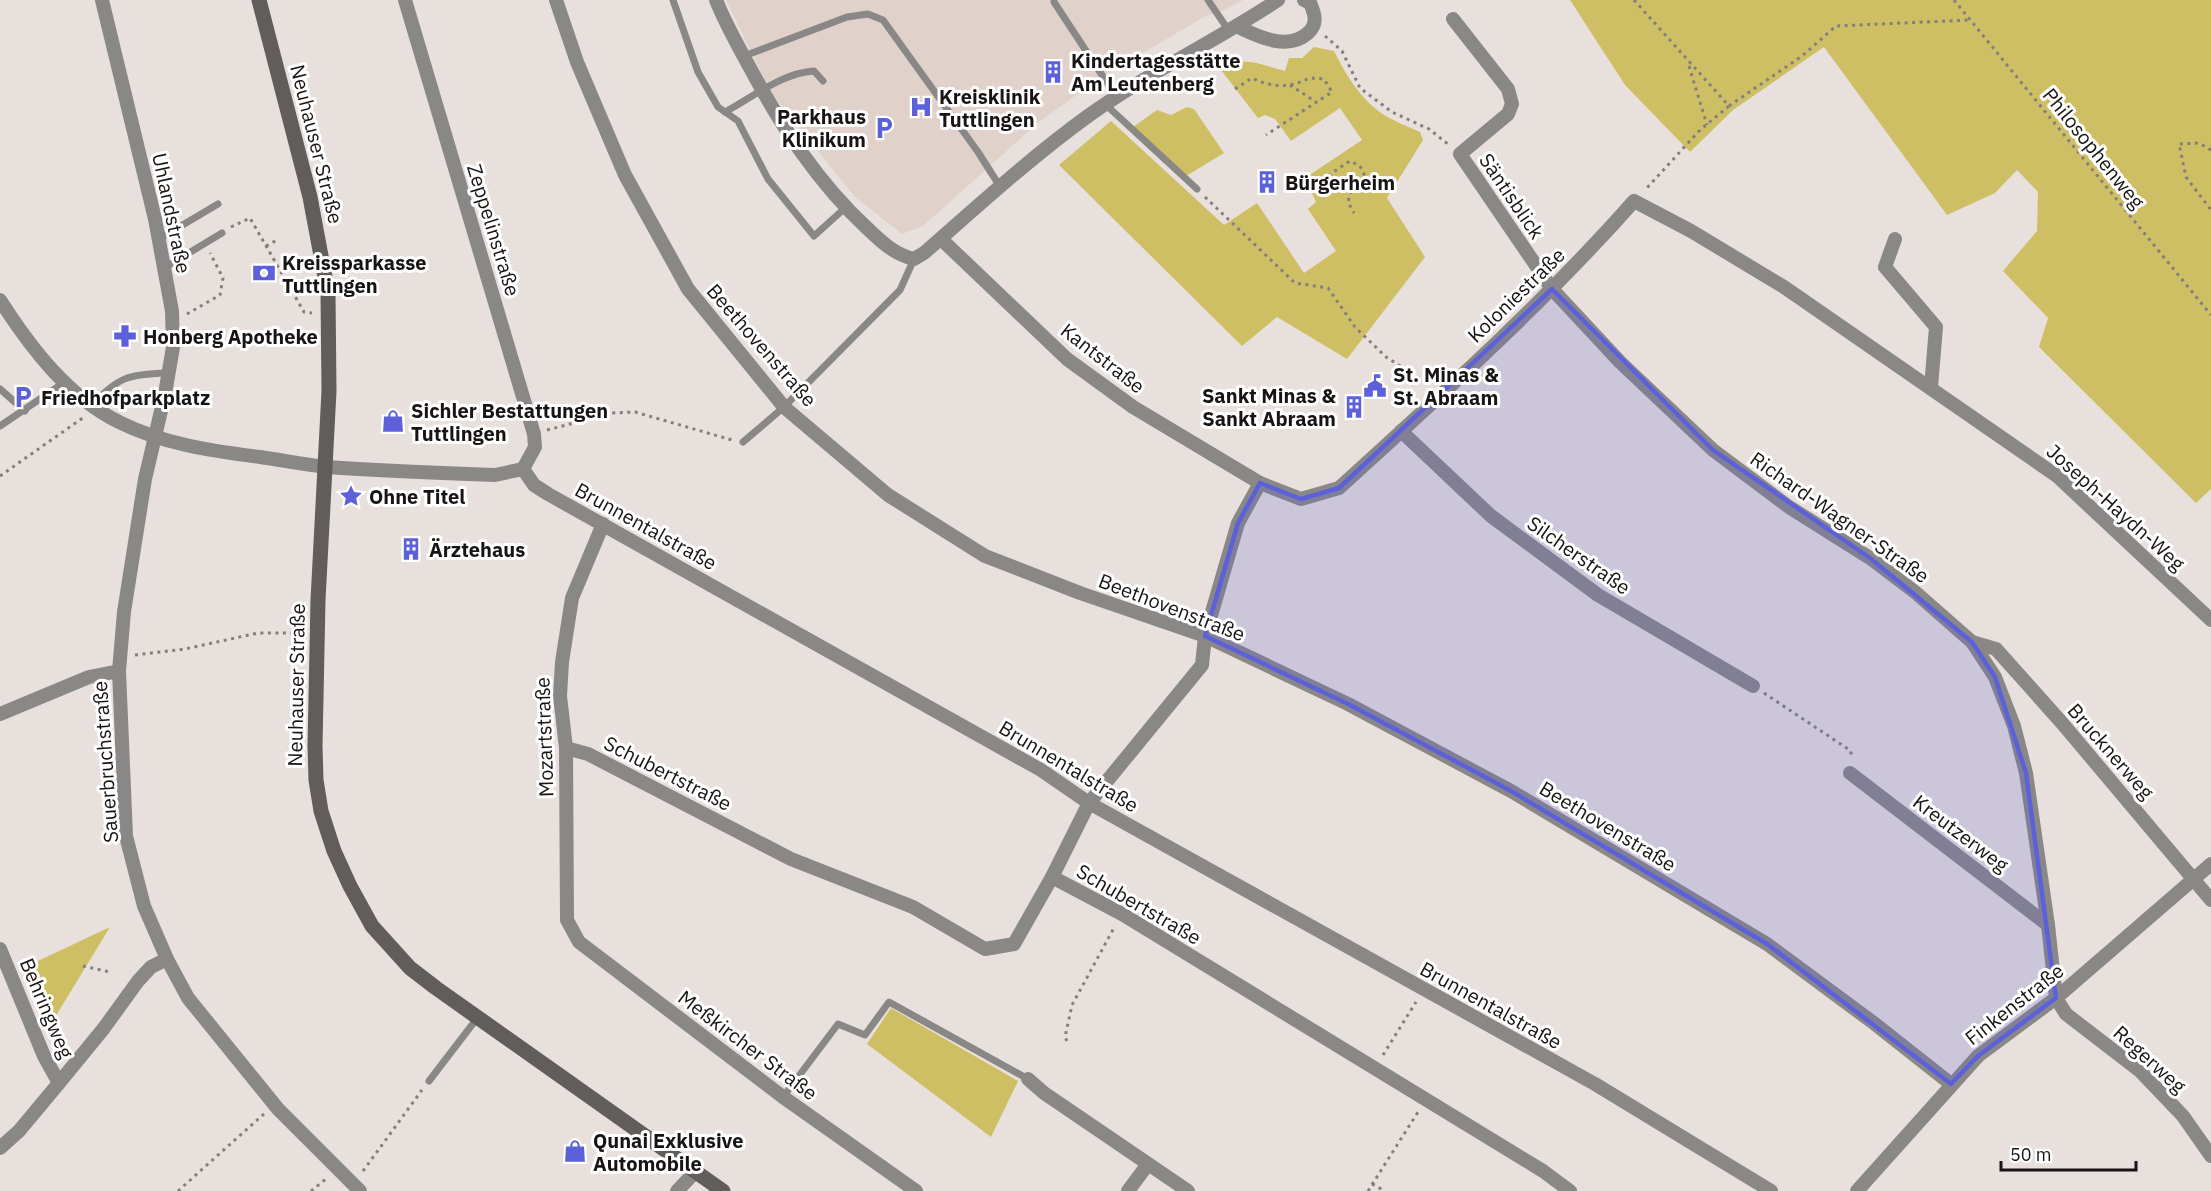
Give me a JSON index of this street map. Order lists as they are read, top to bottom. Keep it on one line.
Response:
{"streets":{"street":["Neuhauser Straße","Säntisblick","Uhlandstraße","Zeppelinstraße","Koloniestraße","Beethovenstraße","Kantstraße","Joseph-Haydn-Weg","Richard-Wagner-Straße","Brunnentalstraße","Silcherstraße","Mozartstraße","Brucknerweg","Sauerbruchstraße","Schubertstraße","Kreutzerweg","Finkenstraße","Behringweg","Meßkircher Straße","Regerweg"],"path":["Philosophenweg"]},"crossings":[["Säntisblick","Koloniestraße"],["Säntisblick","Richard-Wagner-Straße"],["Uhlandstraße","Sauerbruchstraße"],["Koloniestraße","Kantstraße"],["Koloniestraße","Joseph-Haydn-Weg"],["Koloniestraße","Richard-Wagner-Straße"],["Koloniestraße","Silcherstraße"],["Beethovenstraße","Finkenstraße"],["Richard-Wagner-Straße","Brucknerweg"],["Richard-Wagner-Straße","Kreutzerweg"],["Richard-Wagner-Straße","Finkenstraße"],["Richard-Wagner-Straße","Regerweg"],["Brunnentalstraße","Mozartstraße"],["Mozartstraße","Schubertstraße"],["Mozartstraße","Meßkircher Straße"],["Brucknerweg","Finkenstraße"],["Finkenstraße","Regerweg"]],"places":{"building":["Kindertagesstätte Am Leutenberg","Bürgerheim","Sankt Minas & Sankt Abraam","Ärztehaus"],"hospital":["Kreisklinik Tuttlingen"],"parking":["Parkhaus Klinikum","Friedhofparkplatz"],"bank":["Kreissparkasse Tuttlingen"],"pharmacy":["Honberg Apotheke"],"public building":["St. Minas & St. Abraam"],"shop":["Sichler Bestattungen Tuttlingen","Qunai Exklusive Automobile"],"place":["Ohne Titel"]},"scale_bar":"50 m"}
